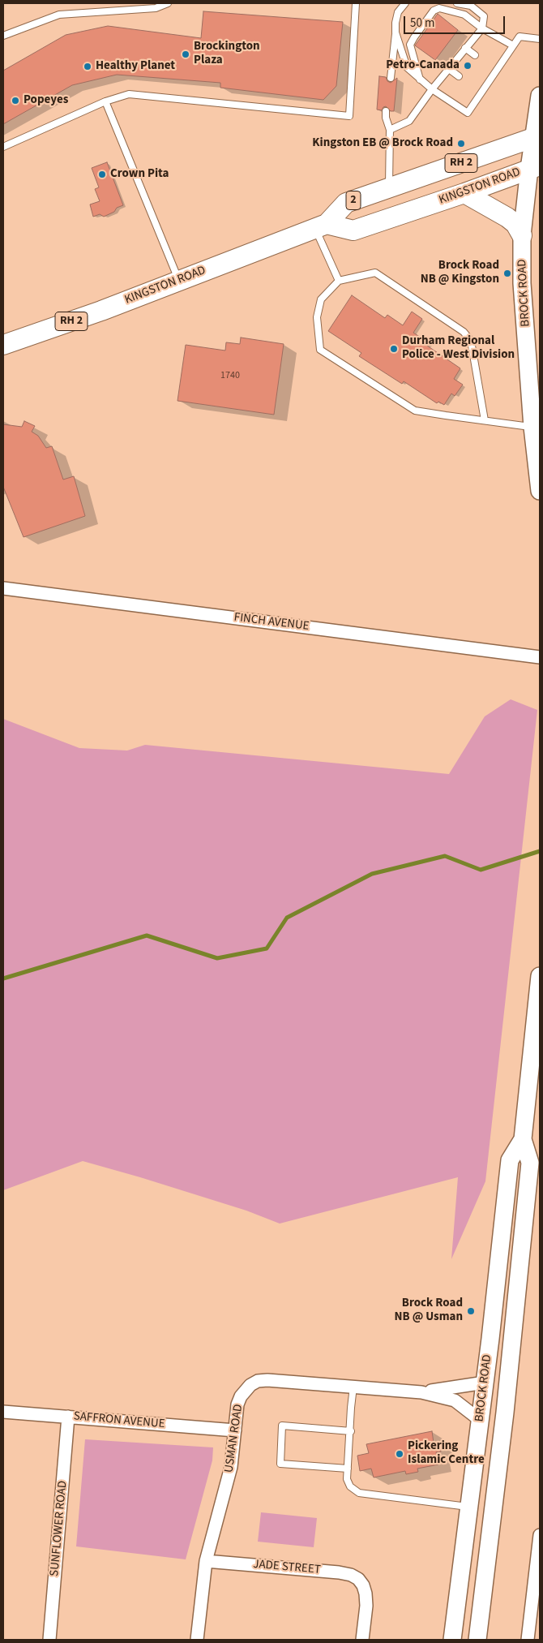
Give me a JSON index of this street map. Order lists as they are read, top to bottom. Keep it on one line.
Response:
{"streets":{"main road":["RH 2","KINGSTON ROAD","2","BROCK ROAD"],"street":["FINCH AVENUE","SAFFRON AVENUE","USMAN ROAD","SUNFLOWER ROAD","JADE STREET"]},"crossings":[["KINGSTON ROAD","BROCK ROAD"],["BROCK ROAD","USMAN ROAD"],["SAFFRON AVENUE","USMAN ROAD"],["SAFFRON AVENUE","SUNFLOWER ROAD"],["USMAN ROAD","JADE STREET"]],"places":["Brockington Plaza","Petro-Canada","Healthy Planet","Popeyes","Kingston EB @ Brock Road","Crown Pita","Brock Road NB @ Kingston","Durham Regional Police - West Division","Brock Road NB @ Usman","Pickering Islamic Centre"],"house_numbers":["1740"],"scale_bar":"50 m"}
